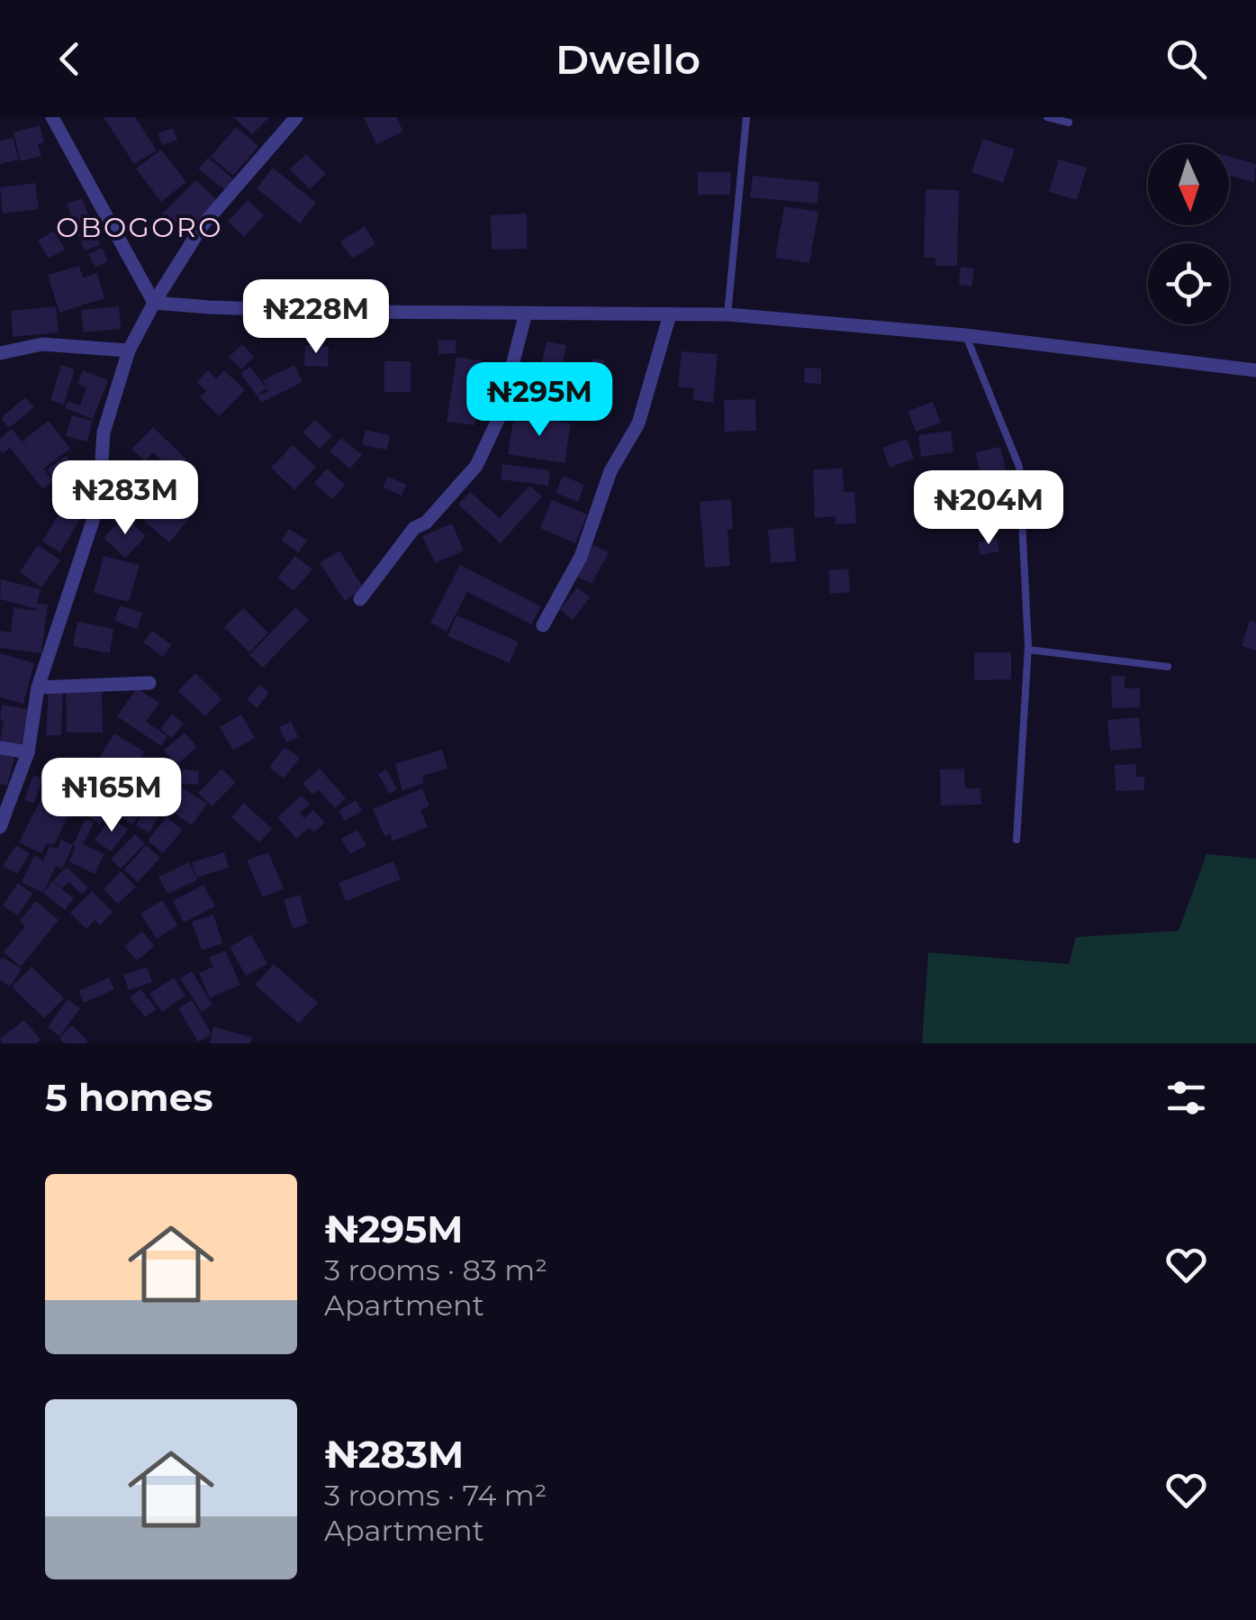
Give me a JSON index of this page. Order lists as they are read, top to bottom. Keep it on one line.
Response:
{"districts":["OBOGORO"],"north":"bottom","page":{"header":"Dwello","price":["₦228M","₦295M","₦283M","₦204M","₦165M"],"heading":"5 homes","list":[{"name":"₦295M","note":"3 rooms · 83 m² · Apartment"},{"name":"₦283M","note":"3 rooms · 74 m² · Apartment"}]}}
